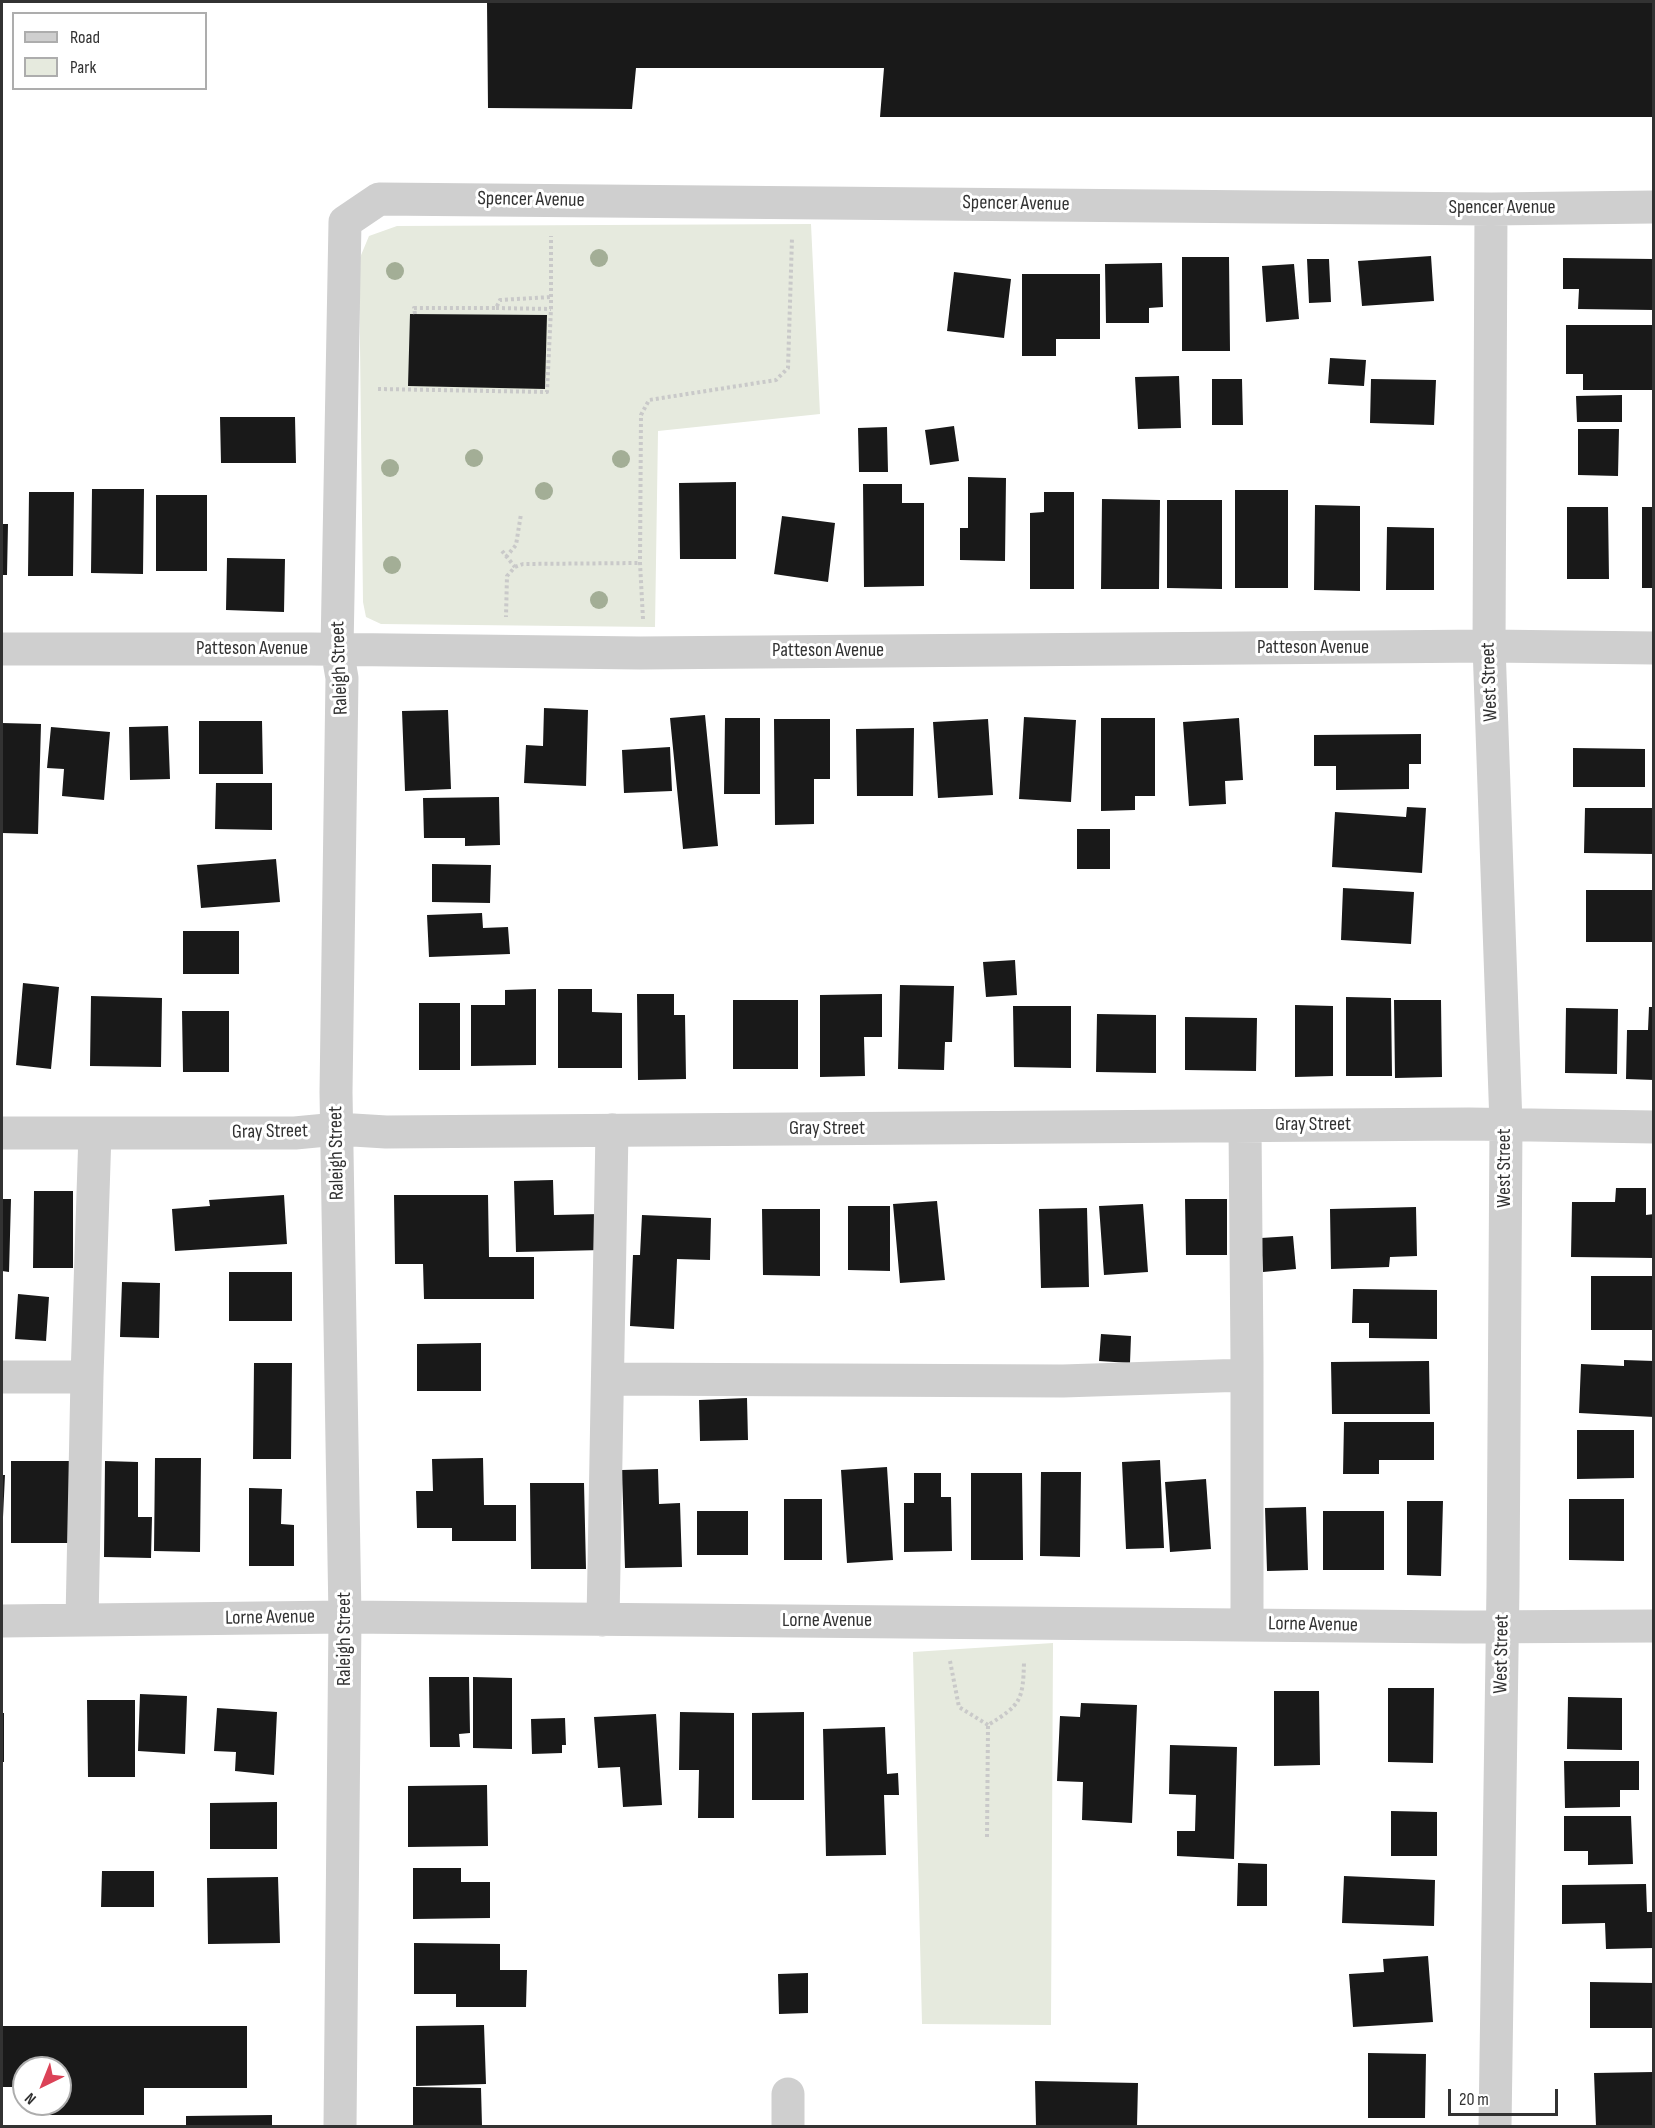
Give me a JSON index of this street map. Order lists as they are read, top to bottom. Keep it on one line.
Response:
{"streets":{"street":["Spencer Avenue","Patteson Avenue","Raleigh Street","West Street","Gray Street","Lorne Avenue"]},"crossings":[["Spencer Avenue","Raleigh Street"],["Spencer Avenue","West Street"],["Patteson Avenue","Raleigh Street"],["Patteson Avenue","West Street"],["Raleigh Street","Gray Street"],["Raleigh Street","Lorne Avenue"],["West Street","Gray Street"],["West Street","Lorne Avenue"]],"legend":["Road","Park"],"scale_bar":"20 m","north":"bottom left"}
